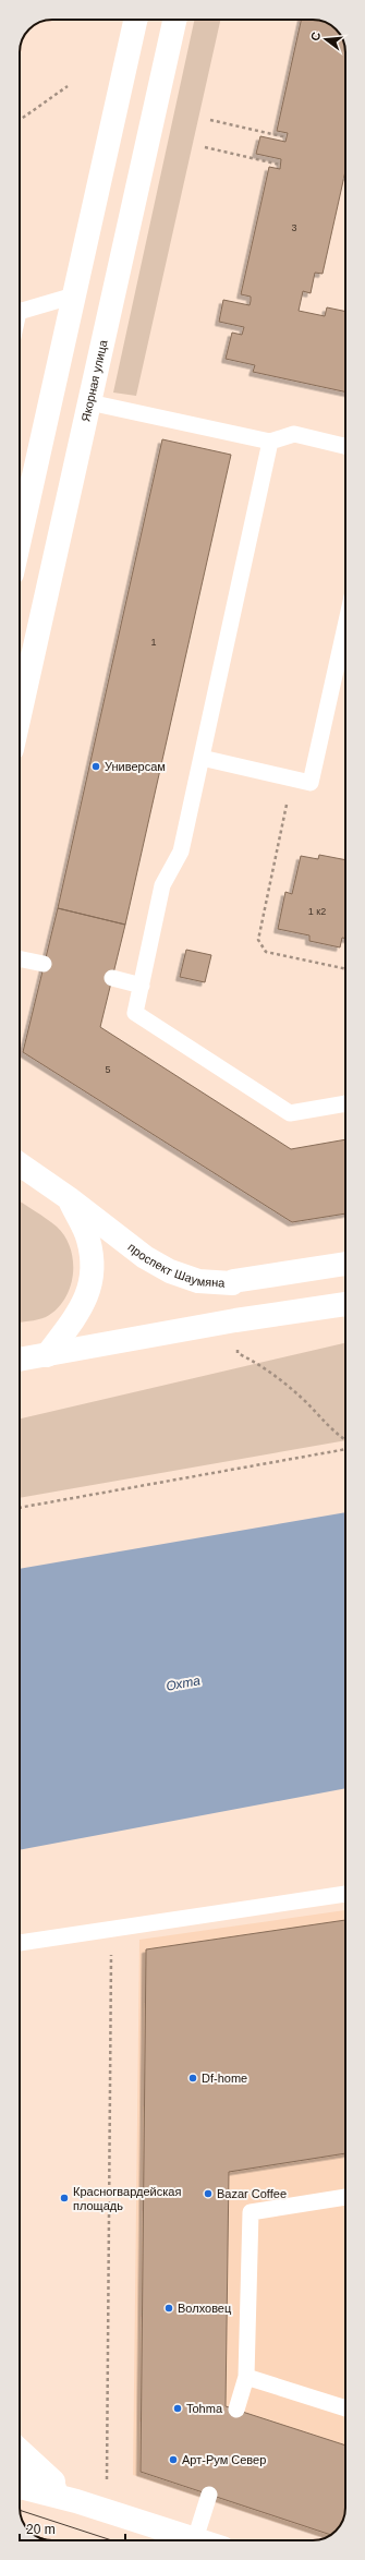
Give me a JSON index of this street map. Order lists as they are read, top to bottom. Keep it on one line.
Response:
{"streets":{"street":["Якорная улица","проспект Шаумяна"]},"water":["Охта"],"places":["Универсам","Df-home","Bazar Coffee","Красногвардейская площадь","Волховец","Tohma","Арт-Рум Север"],"house_numbers":["3","1","1 к2","5"],"scale_bar":"20 m","north":"left"}
